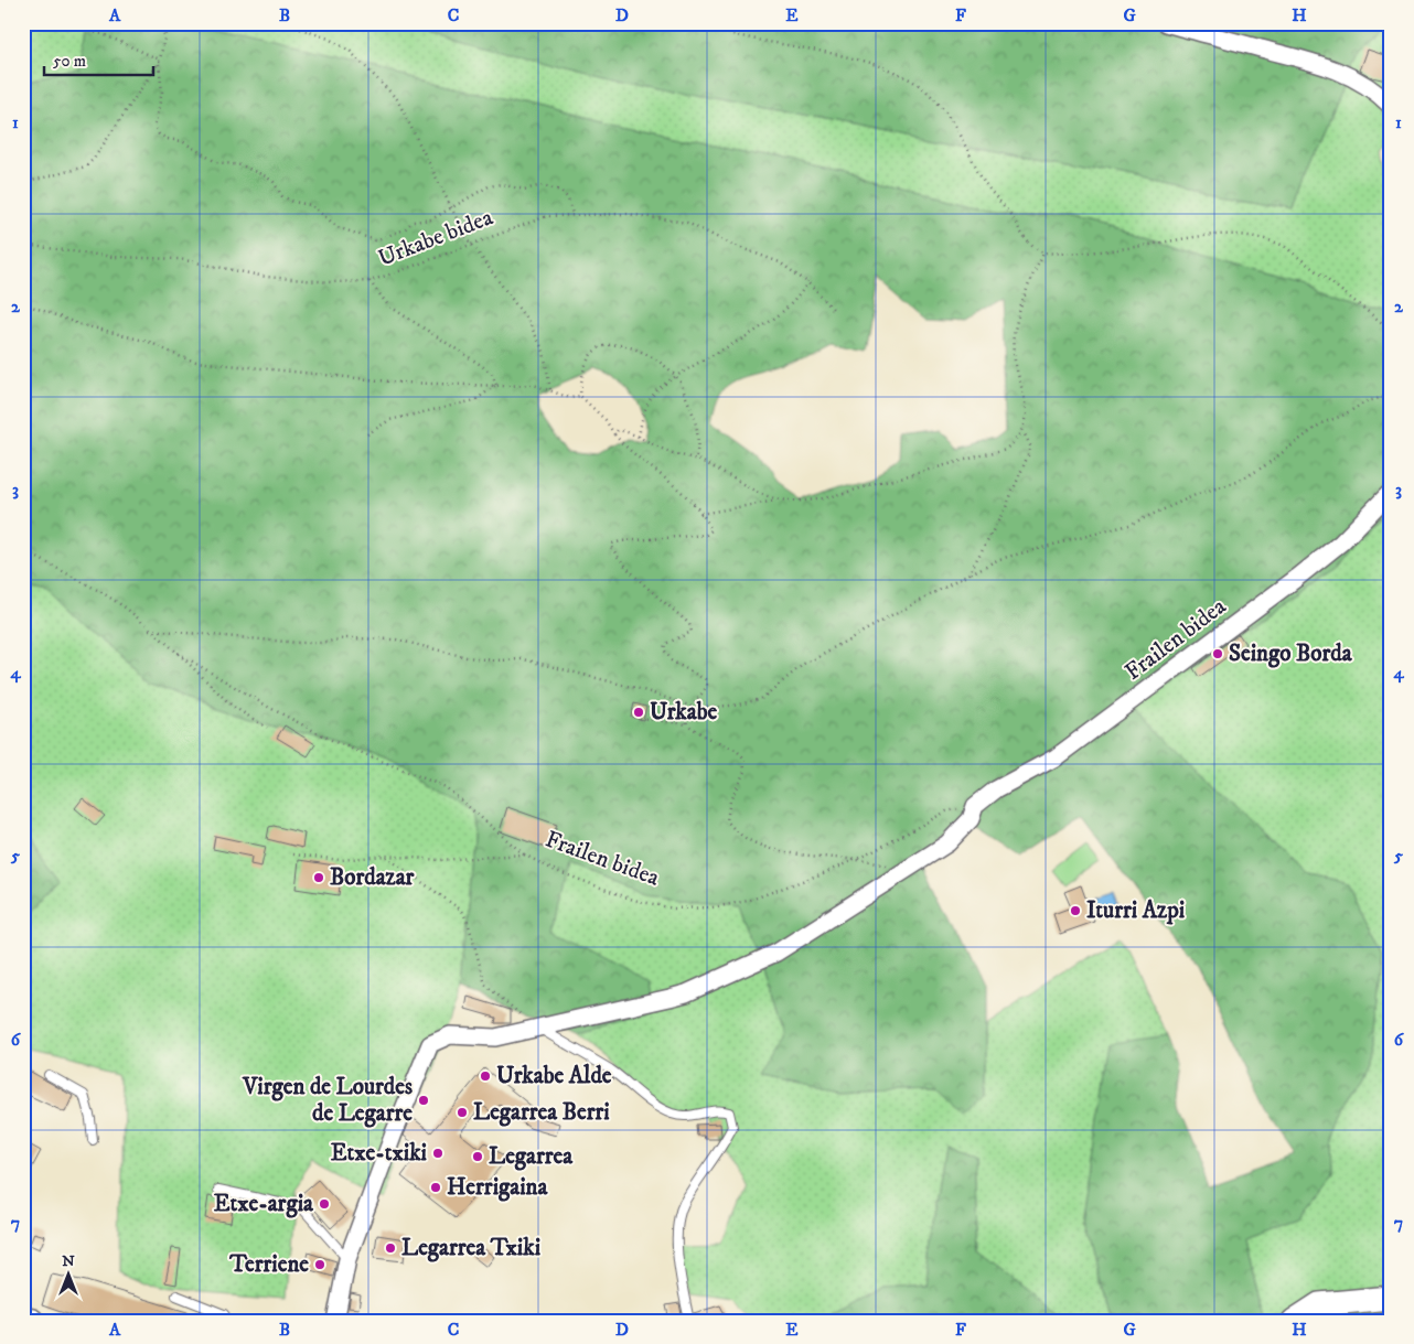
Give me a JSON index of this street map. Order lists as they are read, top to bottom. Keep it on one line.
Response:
{"streets":{"street":["Frailen bidea"],"path":["Urkabe bidea"]},"places":["Seingo Borda","Urkabe","Bordazar","Iturri Azpi","Urkabe Alde","Virgen de Lourdes de Legarre","Legarrea Berri","Etxe-txiki","Legarrea","Herrigaina","Etxe-argia","Legarrea Txiki","Terriene"],"scale_bar":"50 m","north":"top","grid":{"columns":["A","B","C","D","E","F","G","H"],"rows":["1","2","3","4","5","6","7"]}}
